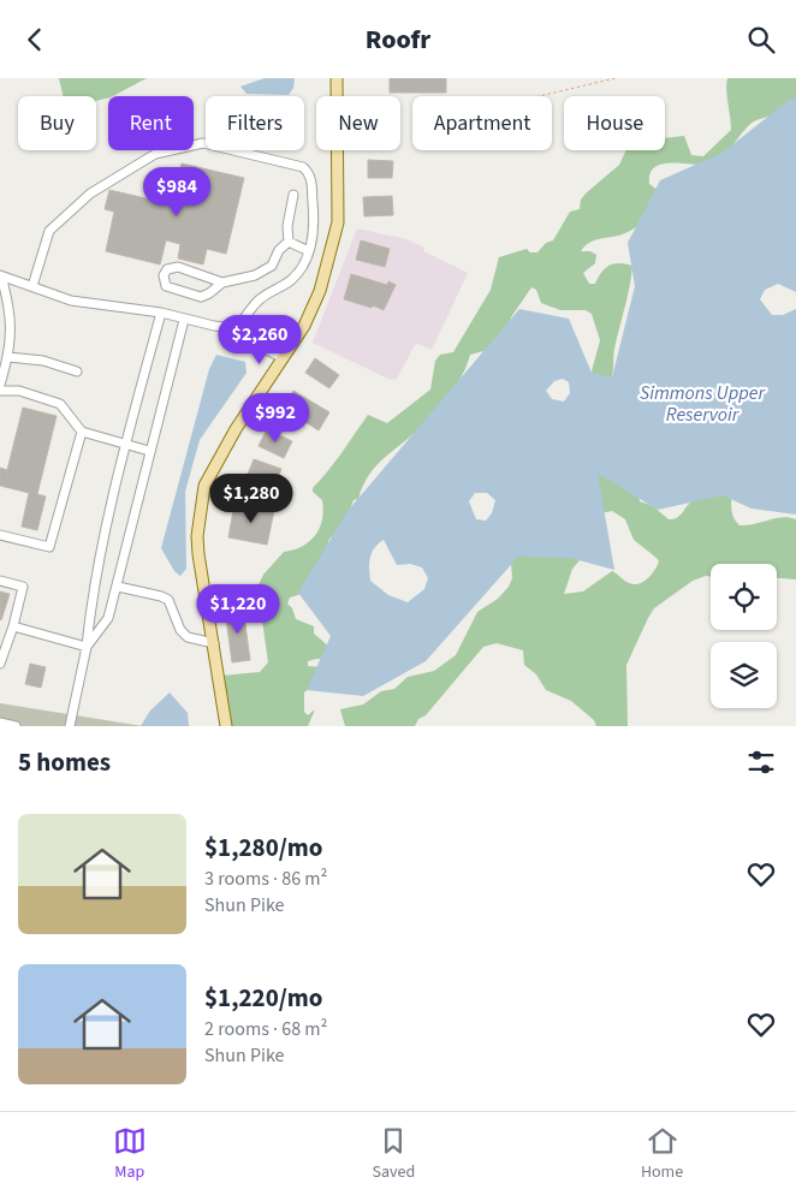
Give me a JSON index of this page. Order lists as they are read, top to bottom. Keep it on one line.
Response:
{"water":["Simmons Upper Reservoir"],"page":{"header":"Roofr","chip":["Buy","Rent","Filters","New","Apartment","House"],"price":["$984","$2,260","$992","$1,280","$1,220"],"heading":"5 homes","list":[{"name":"$1,280/mo","note":"3 rooms · 86 m² · Shun Pike"},{"name":"$1,220/mo","note":"2 rooms · 68 m² · Shun Pike"}],"tabs":["Map","Saved","Home"]}}
